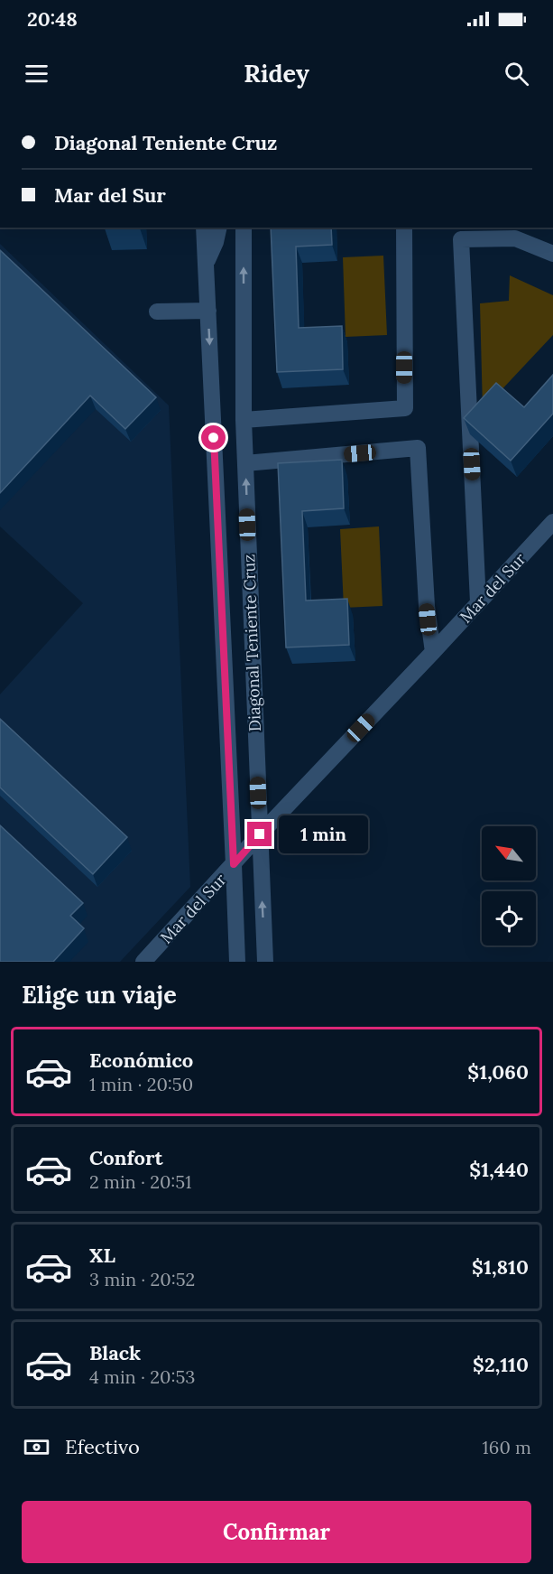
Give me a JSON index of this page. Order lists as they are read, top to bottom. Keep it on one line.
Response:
{"streets":{"street":["Mar del Sur","Diagonal Teniente Cruz"]},"crossings":[["Mar del Sur","Diagonal Teniente Cruz"]],"north":"top left","page":{"status":"20:48","header":"Ridey","banner":["Diagonal Teniente Cruz","Mar del Sur"],"bubble":"1 min","heading":"Elige un viaje","list":[{"name":"Económico","note":"1 min · 20:50","value":"$1,060"},{"name":"Confort","note":"2 min · 20:51","value":"$1,440"},{"name":"XL","note":"3 min · 20:52","value":"$1,810"},{"name":"Black","note":"4 min · 20:53","value":"$2,110"}],"pay":["Efectivo","160 m"],"buttons":"Confirmar"}}
